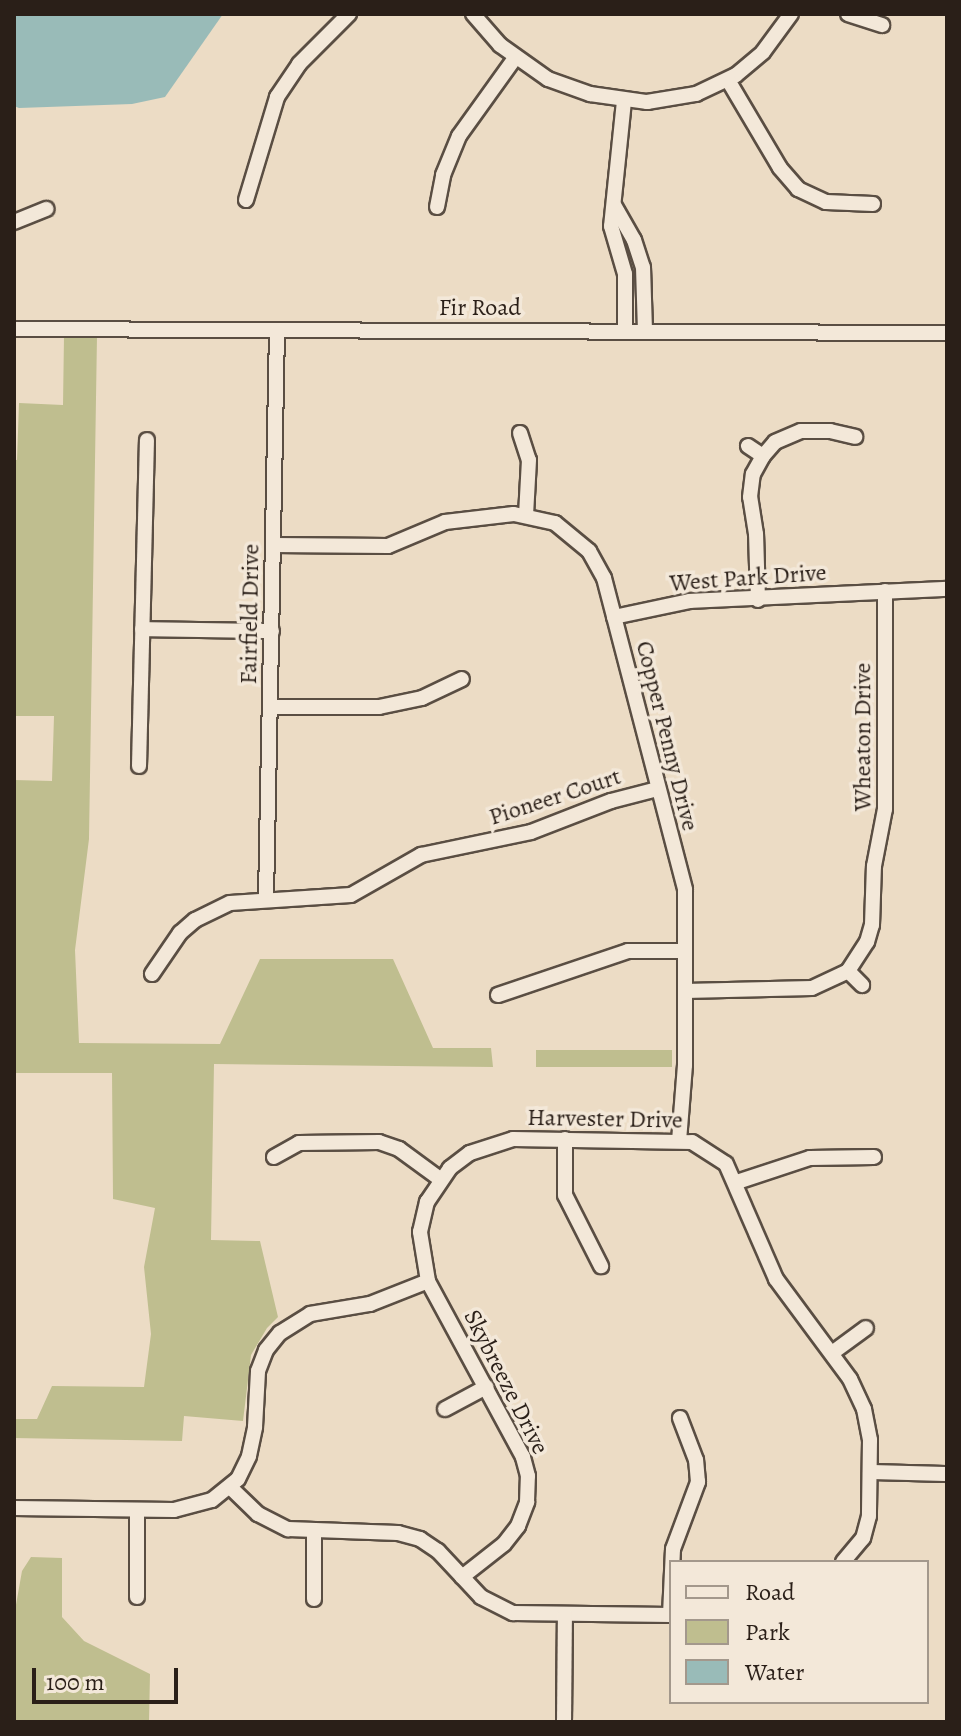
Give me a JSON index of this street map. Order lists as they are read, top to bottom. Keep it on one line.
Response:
{"streets":{"street":["Fir Road","West Park Drive","Fairfield Drive","Copper Penny Drive","Wheaton Drive","Pioneer Court","Harvester Drive","Skybreeze Drive"]},"crossings":[["Fir Road","Fairfield Drive"],["West Park Drive","Copper Penny Drive"],["West Park Drive","Wheaton Drive"],["Fairfield Drive","Pioneer Court"],["Copper Penny Drive","Pioneer Court"],["Copper Penny Drive","Harvester Drive"],["Harvester Drive","Skybreeze Drive"]],"legend":["Road","Park","Water"],"scale_bar":"100 m"}
